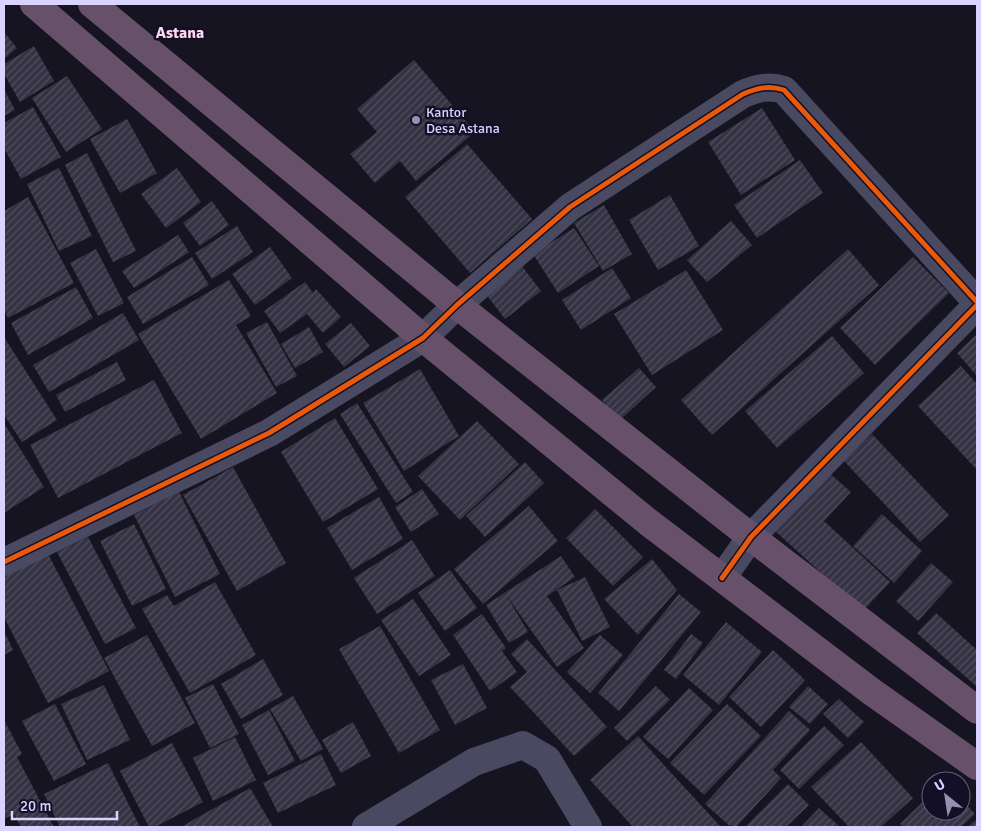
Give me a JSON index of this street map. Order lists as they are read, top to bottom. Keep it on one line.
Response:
{"districts":["Astana"],"places":["Kantor Desa Astana"],"scale_bar":"20 m","north":"top left"}
